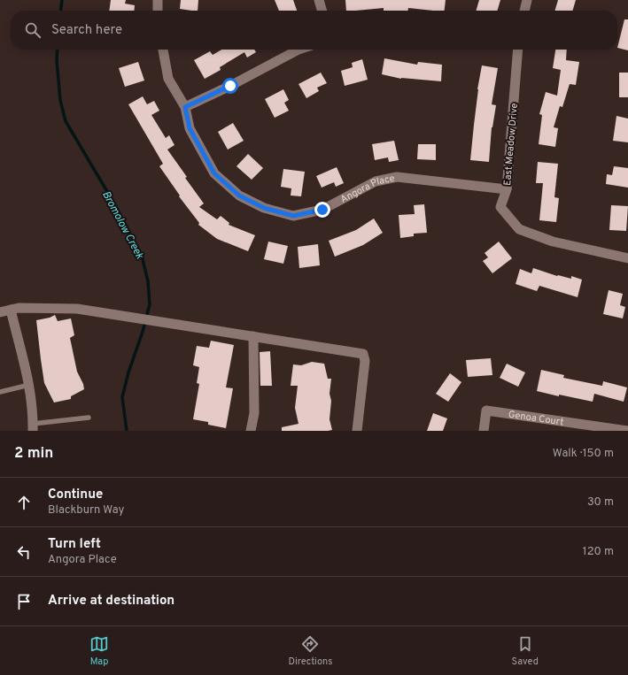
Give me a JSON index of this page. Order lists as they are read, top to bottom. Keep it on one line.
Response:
{"streets":{"street":["East Meadow Drive","Angora Place","Genoa Court"]},"crossings":[["East Meadow Drive","Angora Place"]],"water":["Bromolow Creek"],"page":{"search":"Search here","heading":["2 min","Walk · 150 m"],"list":[["Continue","Blackburn Way","30 m"],["Turn left","Angora Place","120 m"],"Arrive at destination"],"nav":["Map","Directions","Saved"]}}
